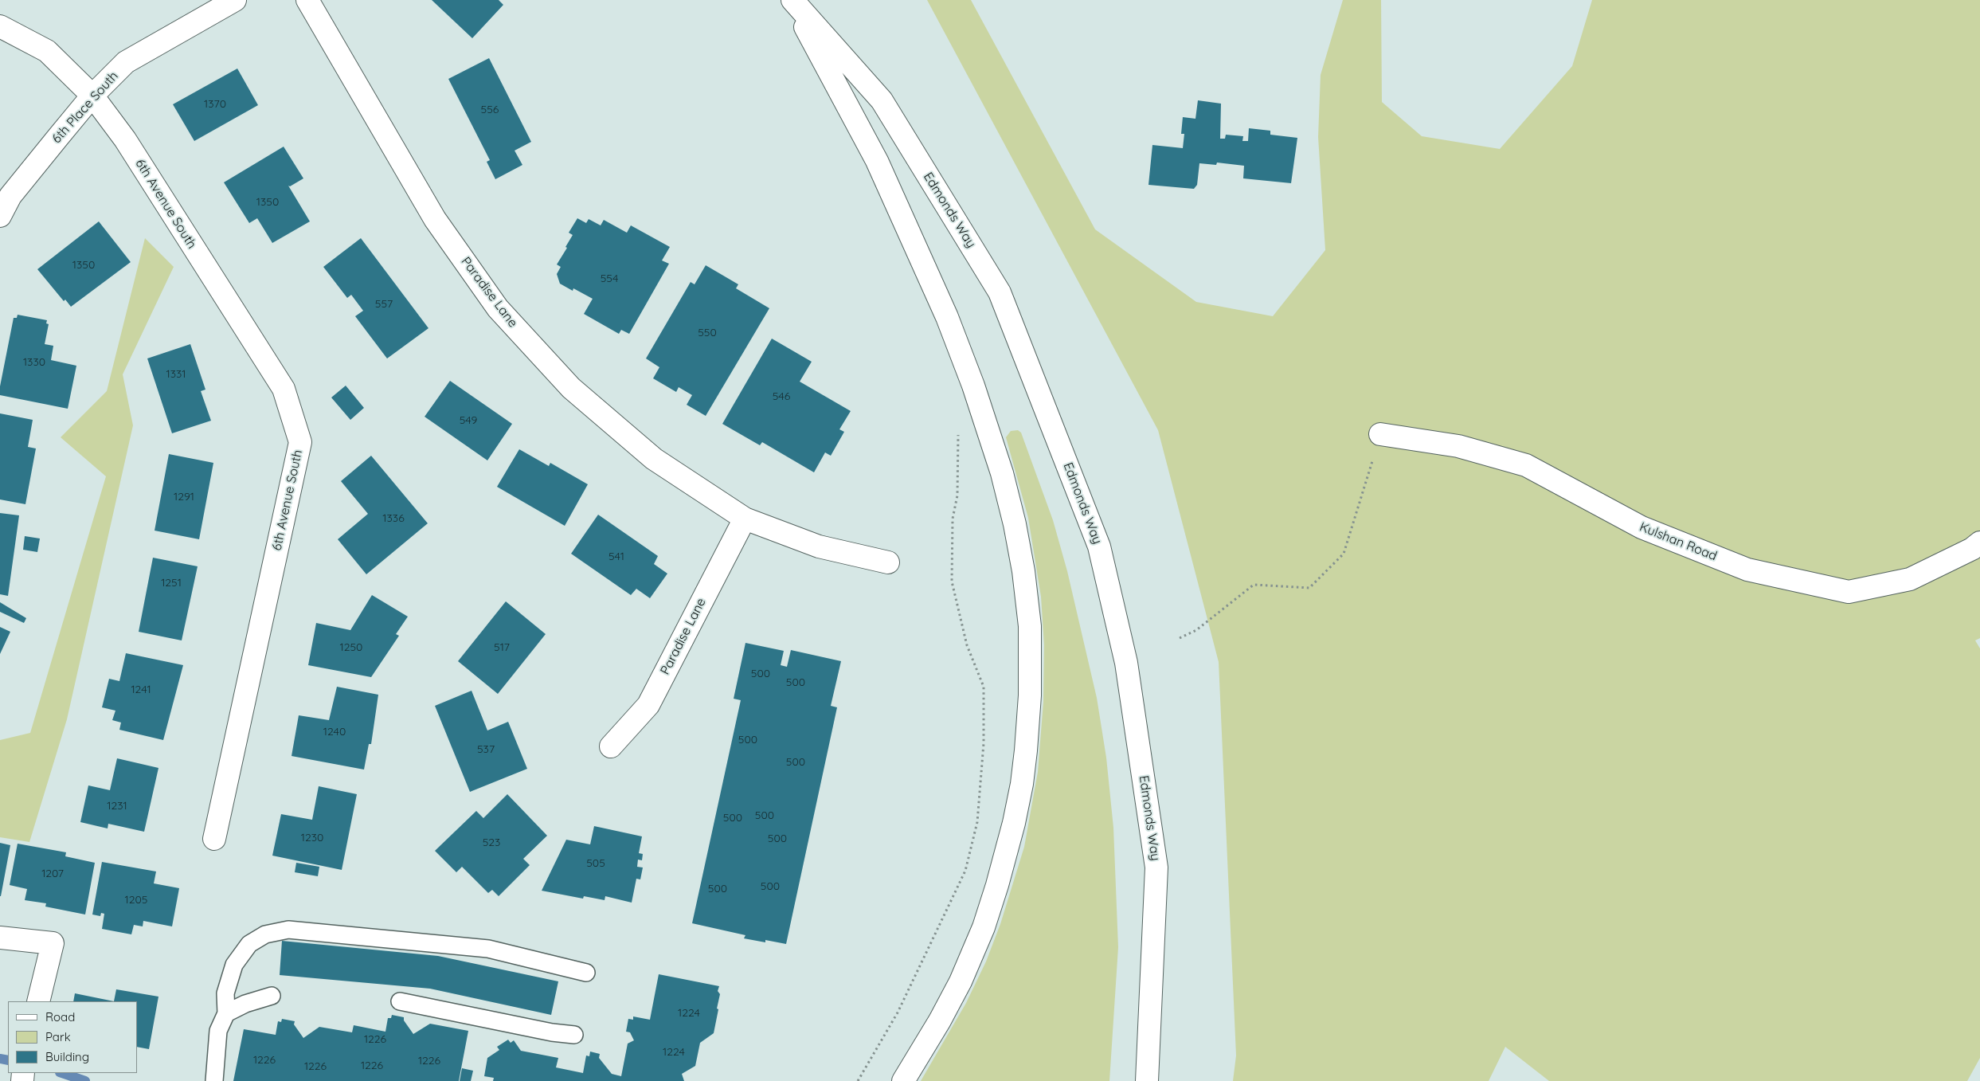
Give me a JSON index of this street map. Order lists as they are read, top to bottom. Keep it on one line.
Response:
{"streets":{"street":["6th Place South","6th Avenue South","Edmonds Way","Paradise Lane","Kulshan Road"]},"crossings":[["6th Place South","6th Avenue South"]],"house_numbers":["1370","556","1350","1350","554","557","550","1330","1331","546","549","1291","1336","541","1251","1250","517","500","500","1241","1240","500","537","500","1231","500","500","1230","500","523","505","1207","500","500","1205","1224","1226","1224","1226","1226","1226","1226"],"legend":["Road","Park","Building"]}
